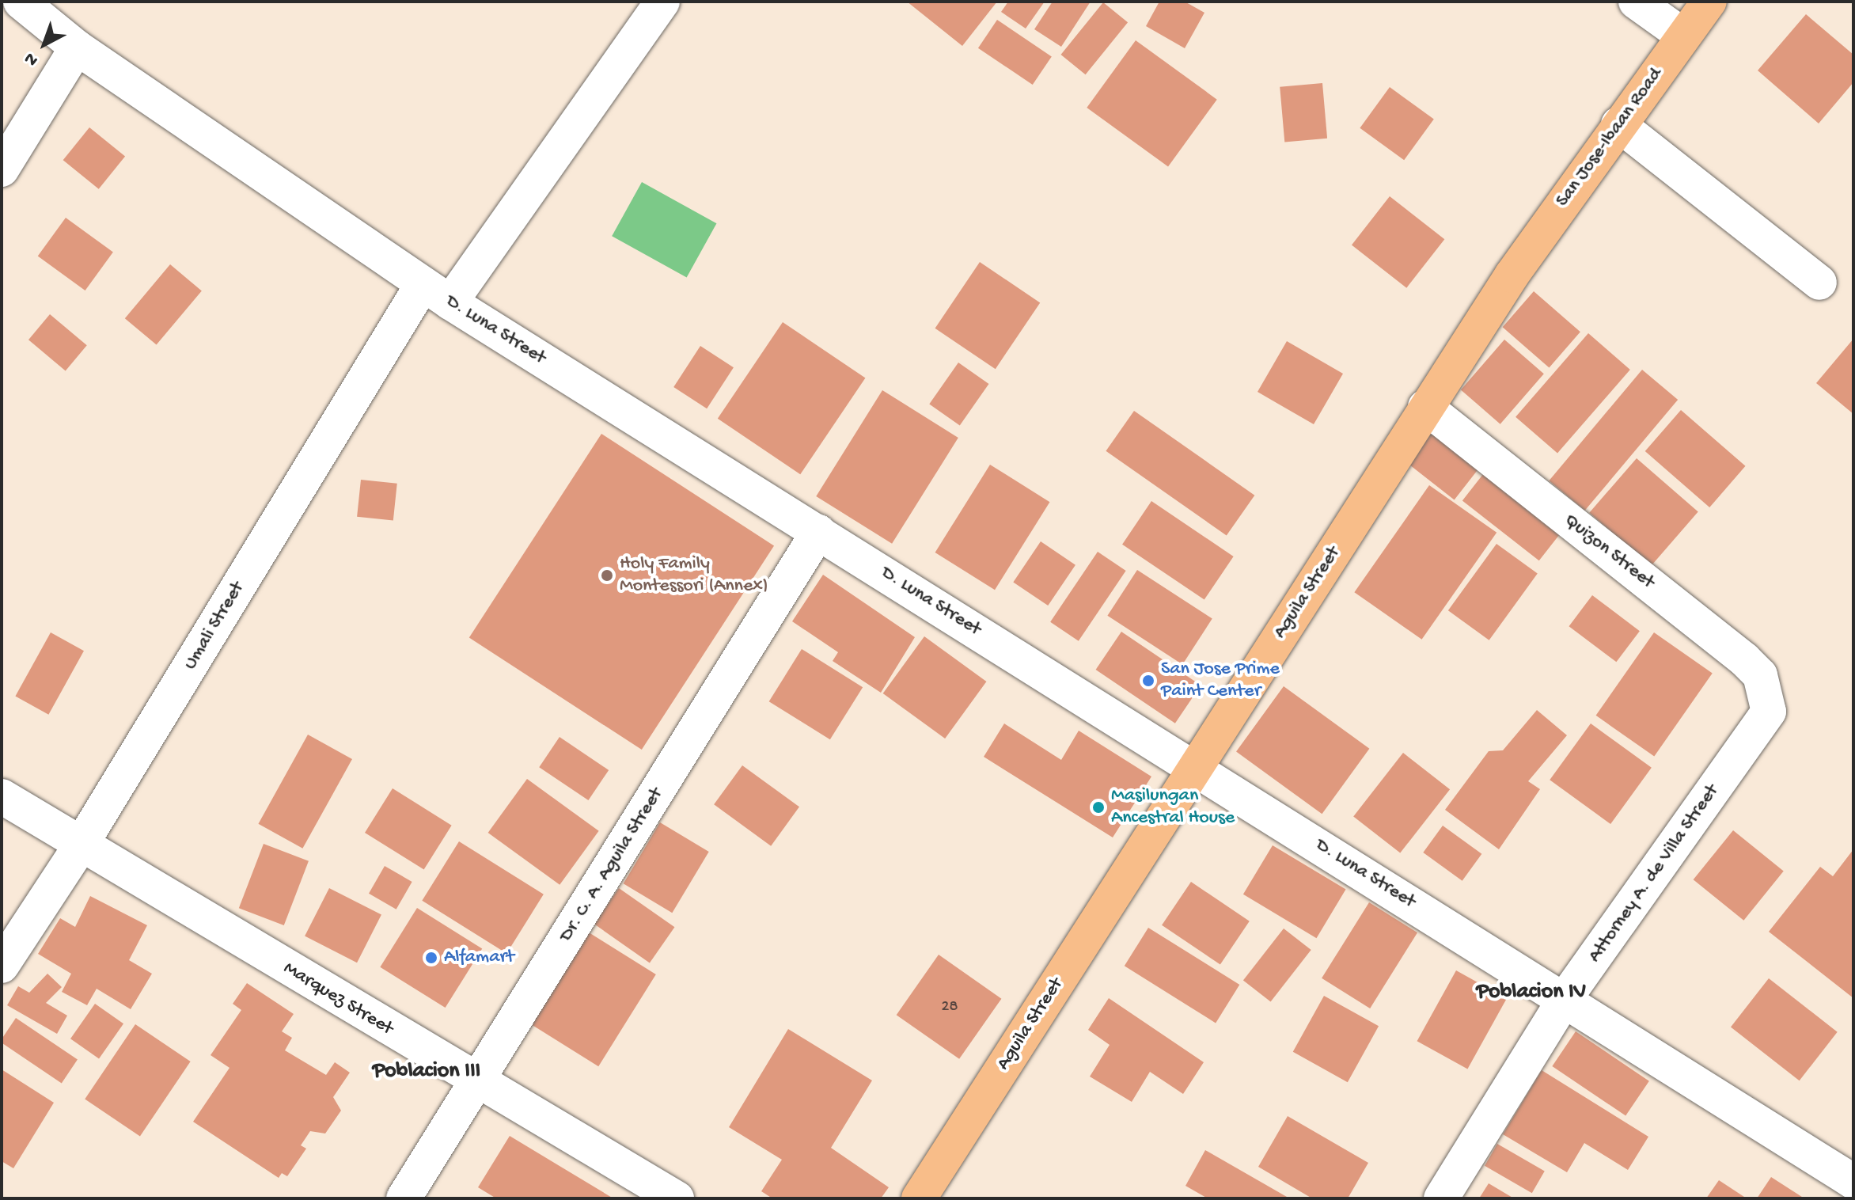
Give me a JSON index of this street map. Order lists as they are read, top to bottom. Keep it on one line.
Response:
{"streets":{"main road":["San Jose-Ibaan Road","Aguila Street"],"street":["D. Luna Street","Quizon Street","Umali Street","Dr. C. A. Aguila Street","Attorney A. de Villa Street","Marquez Street"]},"crossings":[["San Jose-Ibaan Road","Aguila Street"],["D. Luna Street","Aguila Street"],["D. Luna Street","Umali Street"],["D. Luna Street","Dr. C. A. Aguila Street"],["D. Luna Street","Attorney A. de Villa Street"],["Quizon Street","Aguila Street"],["Quizon Street","Attorney A. de Villa Street"],["Umali Street","Marquez Street"],["Dr. C. A. Aguila Street","Marquez Street"]],"districts":["Poblacion IV","Poblacion III"],"places":["Holy Family Montessori (Annex)","San Jose Prime Paint Center","Masilungan Ancestral House","Alfamart"],"house_numbers":["28"],"north":"bottom left"}
